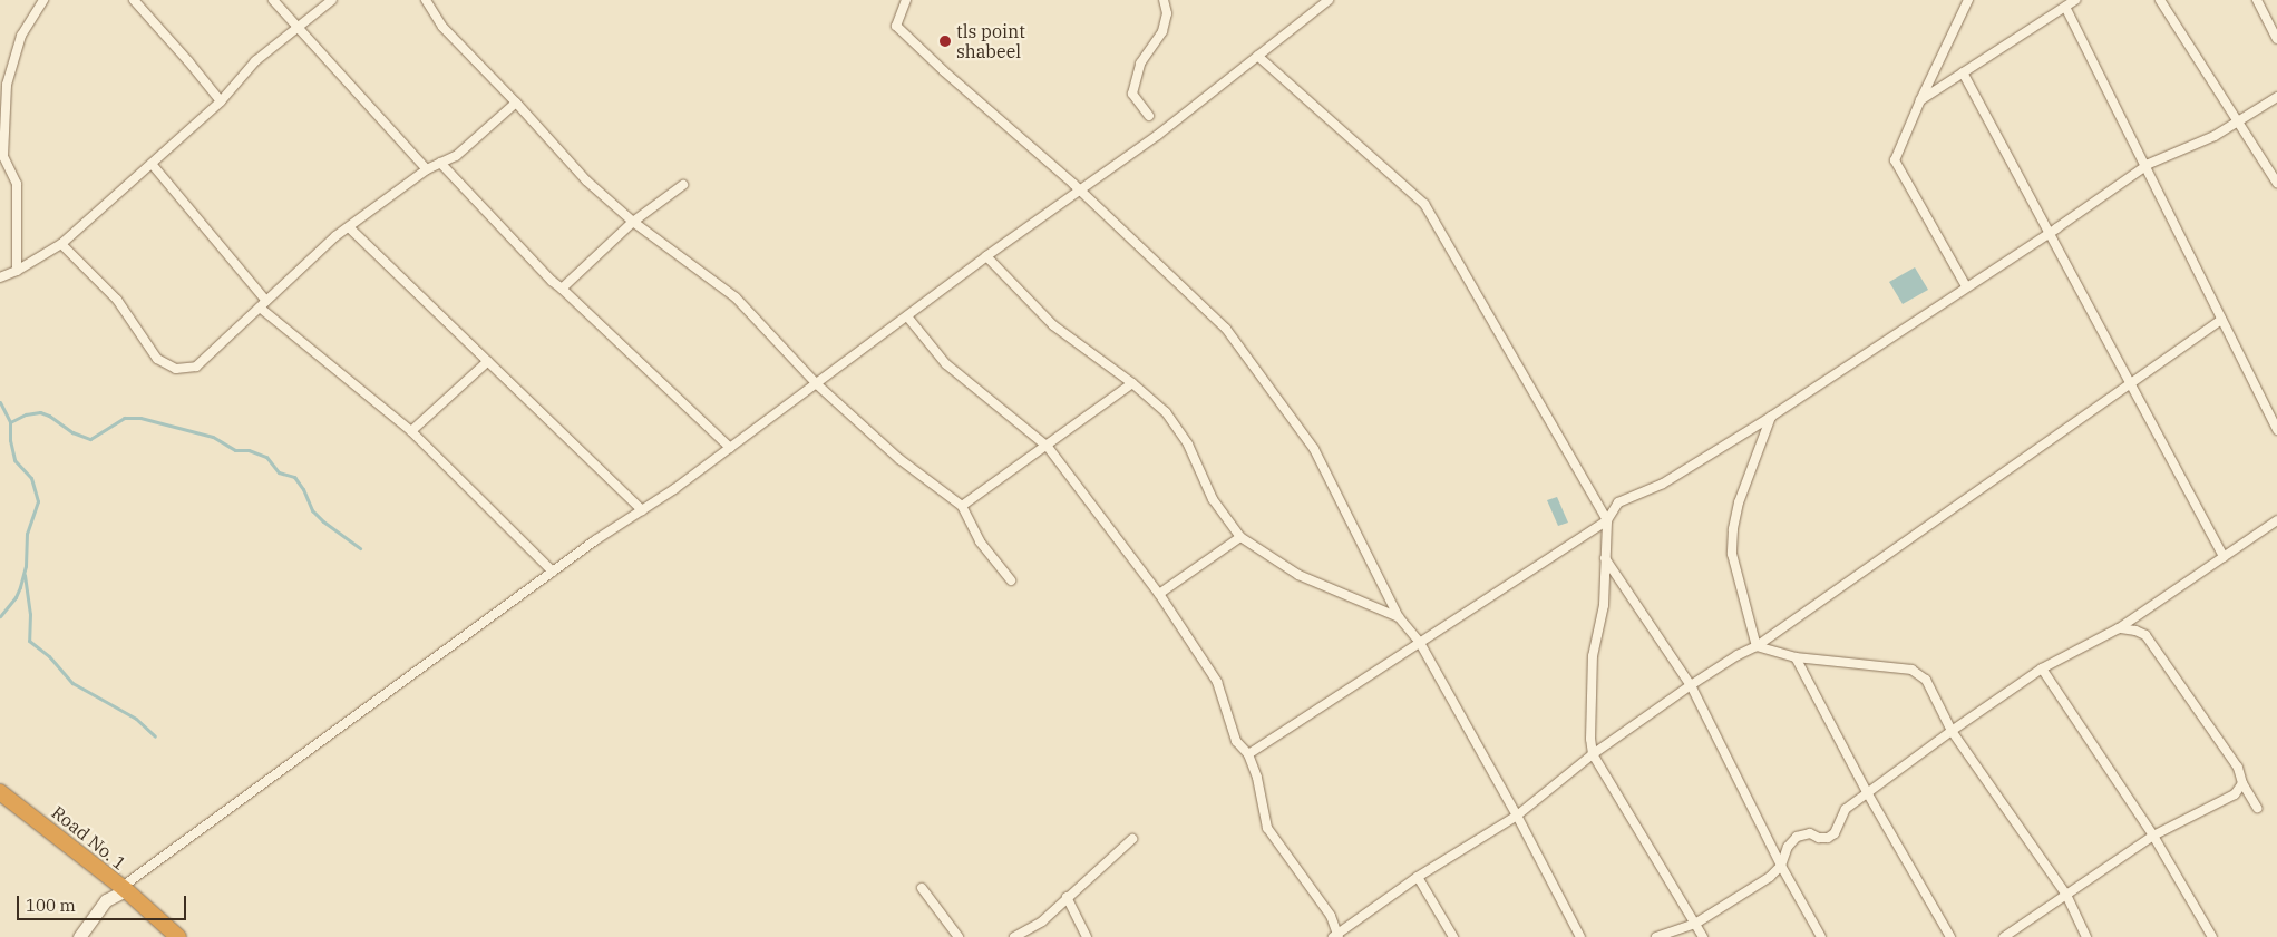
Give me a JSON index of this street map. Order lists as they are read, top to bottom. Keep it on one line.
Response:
{"streets":{"highway":["Road No. 1"]},"places":["tls point shabeel"],"scale_bar":"100 m"}
